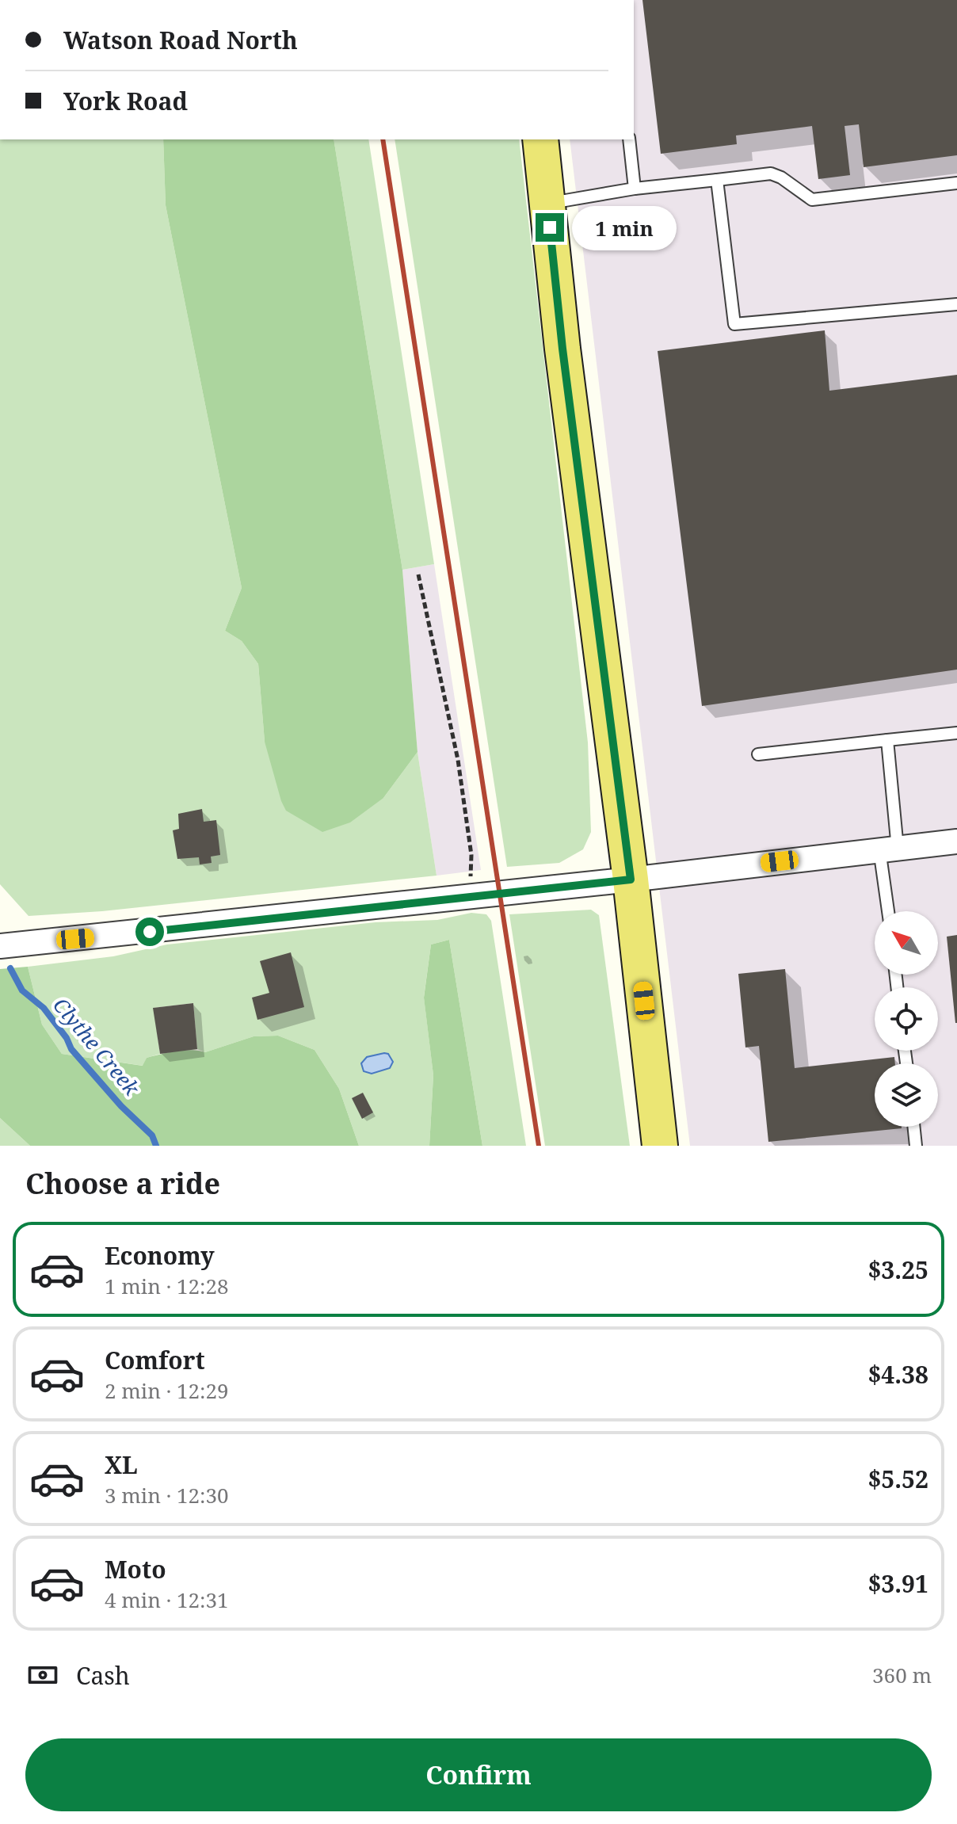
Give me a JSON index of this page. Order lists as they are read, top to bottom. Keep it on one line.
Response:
{"water":["Clythe Creek"],"north":"top left","page":{"banner":["Watson Road North","York Road"],"bubble":"1 min","heading":"Choose a ride","list":[{"name":"Economy","note":"1 min · 12:28","value":"$3.25"},{"name":"Comfort","note":"2 min · 12:29","value":"$4.38"},{"name":"XL","note":"3 min · 12:30","value":"$5.52"},{"name":"Moto","note":"4 min · 12:31","value":"$3.91"}],"pay":["Cash","360 m"],"buttons":"Confirm"}}
